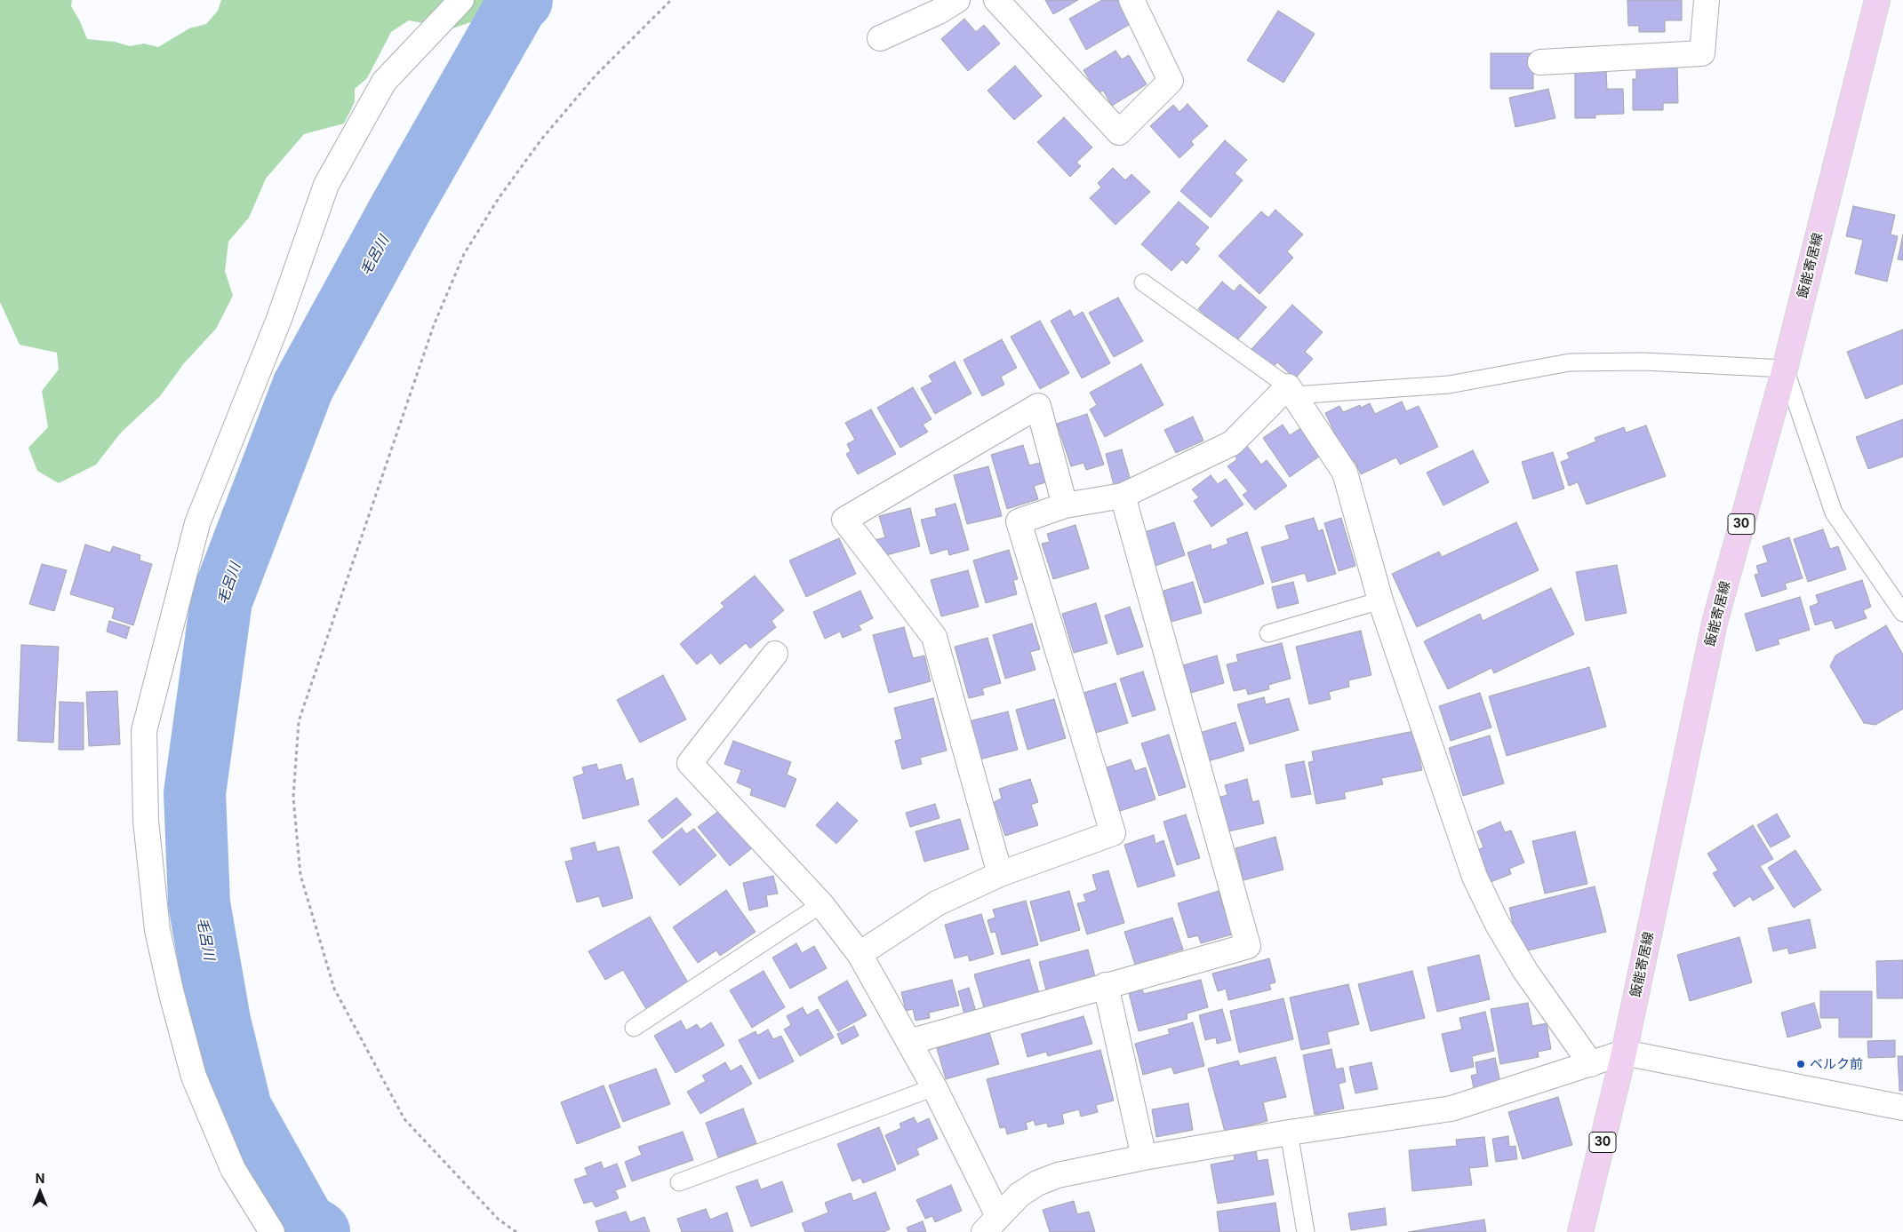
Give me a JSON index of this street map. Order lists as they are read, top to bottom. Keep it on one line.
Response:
{"streets":{"main road":["飯能寄居線","30"]},"water":["毛呂川"],"places":["ベルク前"],"north":"top"}
